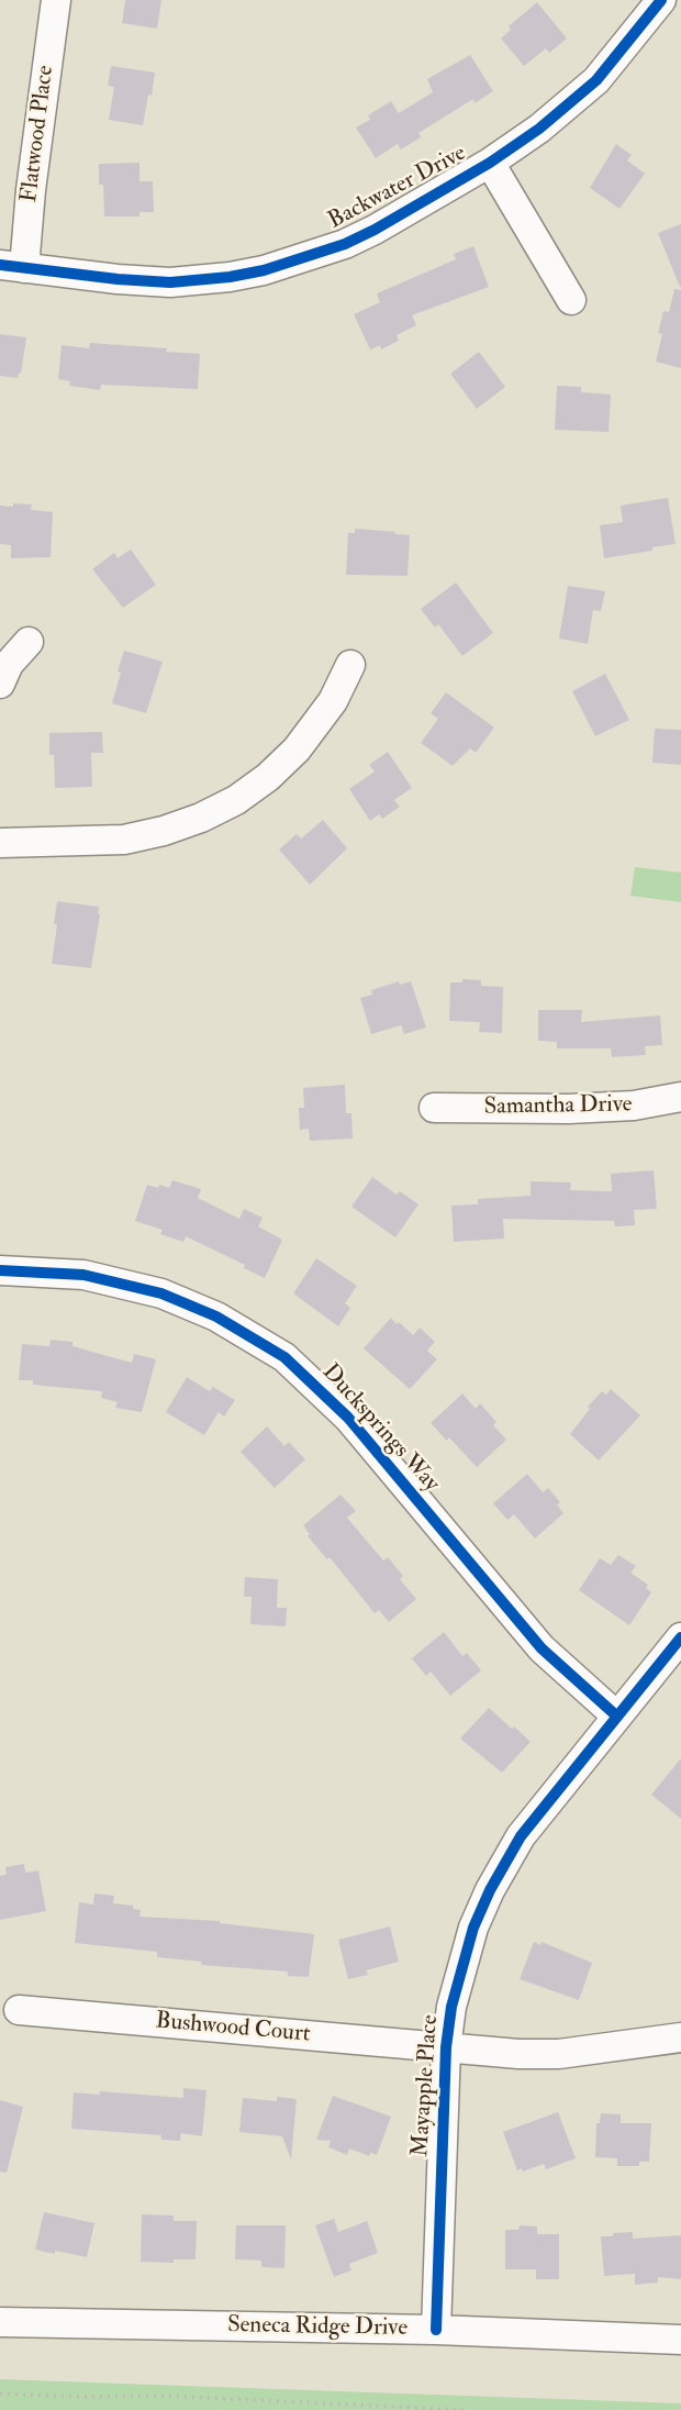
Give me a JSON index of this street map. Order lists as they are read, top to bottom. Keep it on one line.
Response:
{"streets":{"street":["Flatwood Place","Backwater Drive","Samantha Drive","Ducksprings Way","Bushwood Court","Mayapple Place","Seneca Ridge Drive"]},"crossings":[["Flatwood Place","Backwater Drive"],["Ducksprings Way","Mayapple Place"],["Bushwood Court","Mayapple Place"],["Mayapple Place","Seneca Ridge Drive"]]}
